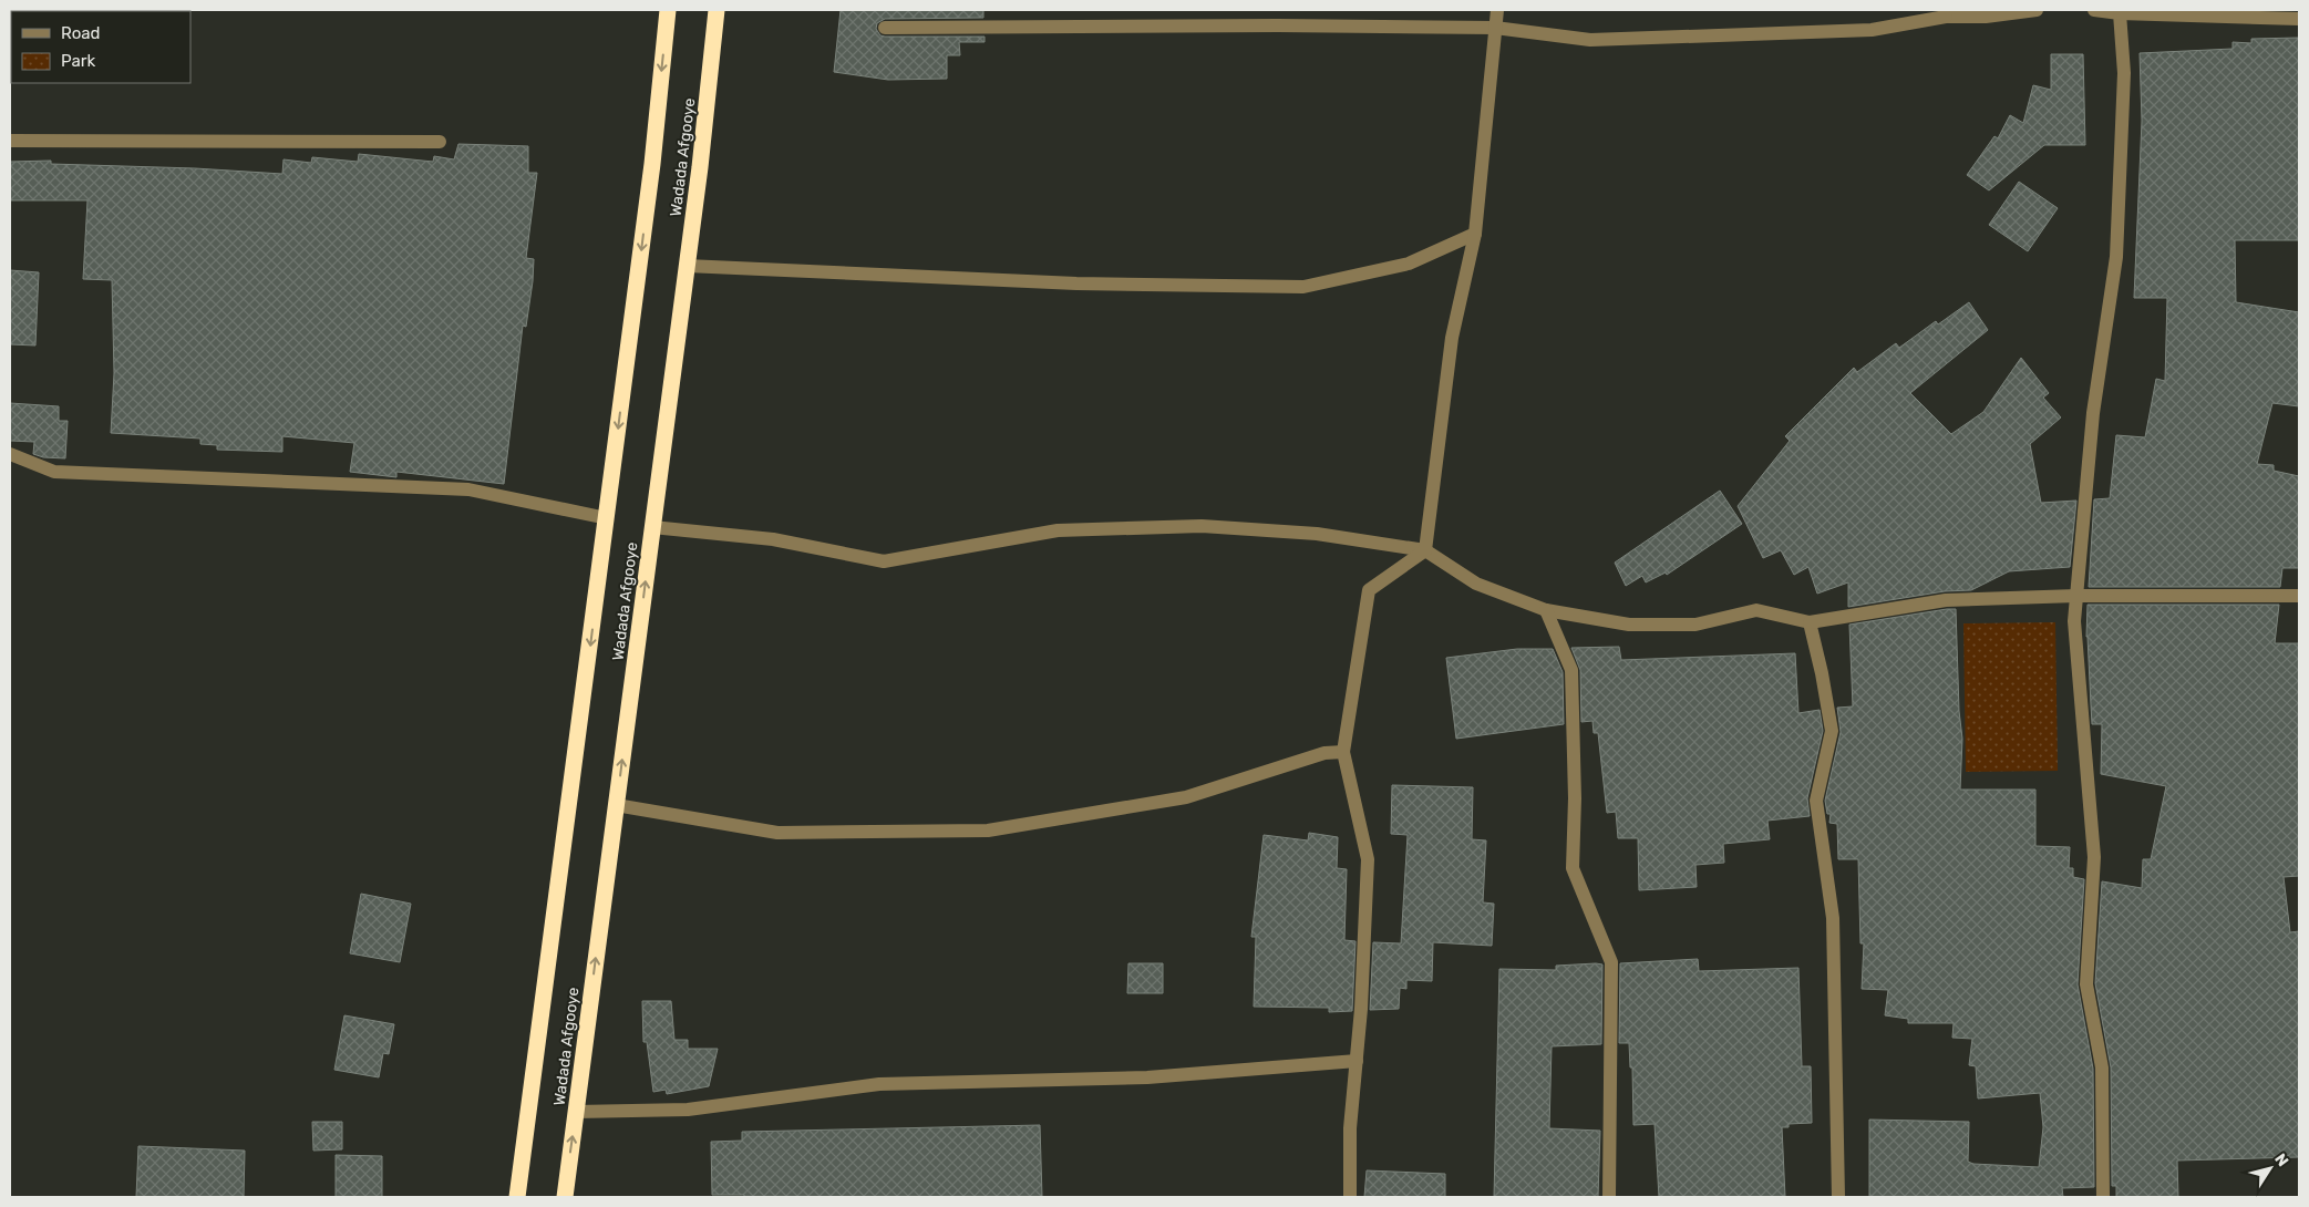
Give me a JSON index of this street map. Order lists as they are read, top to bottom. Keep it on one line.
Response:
{"streets":{"highway":["Wadada Afgooye"]},"legend":["Road","Park"],"north":"top right"}
